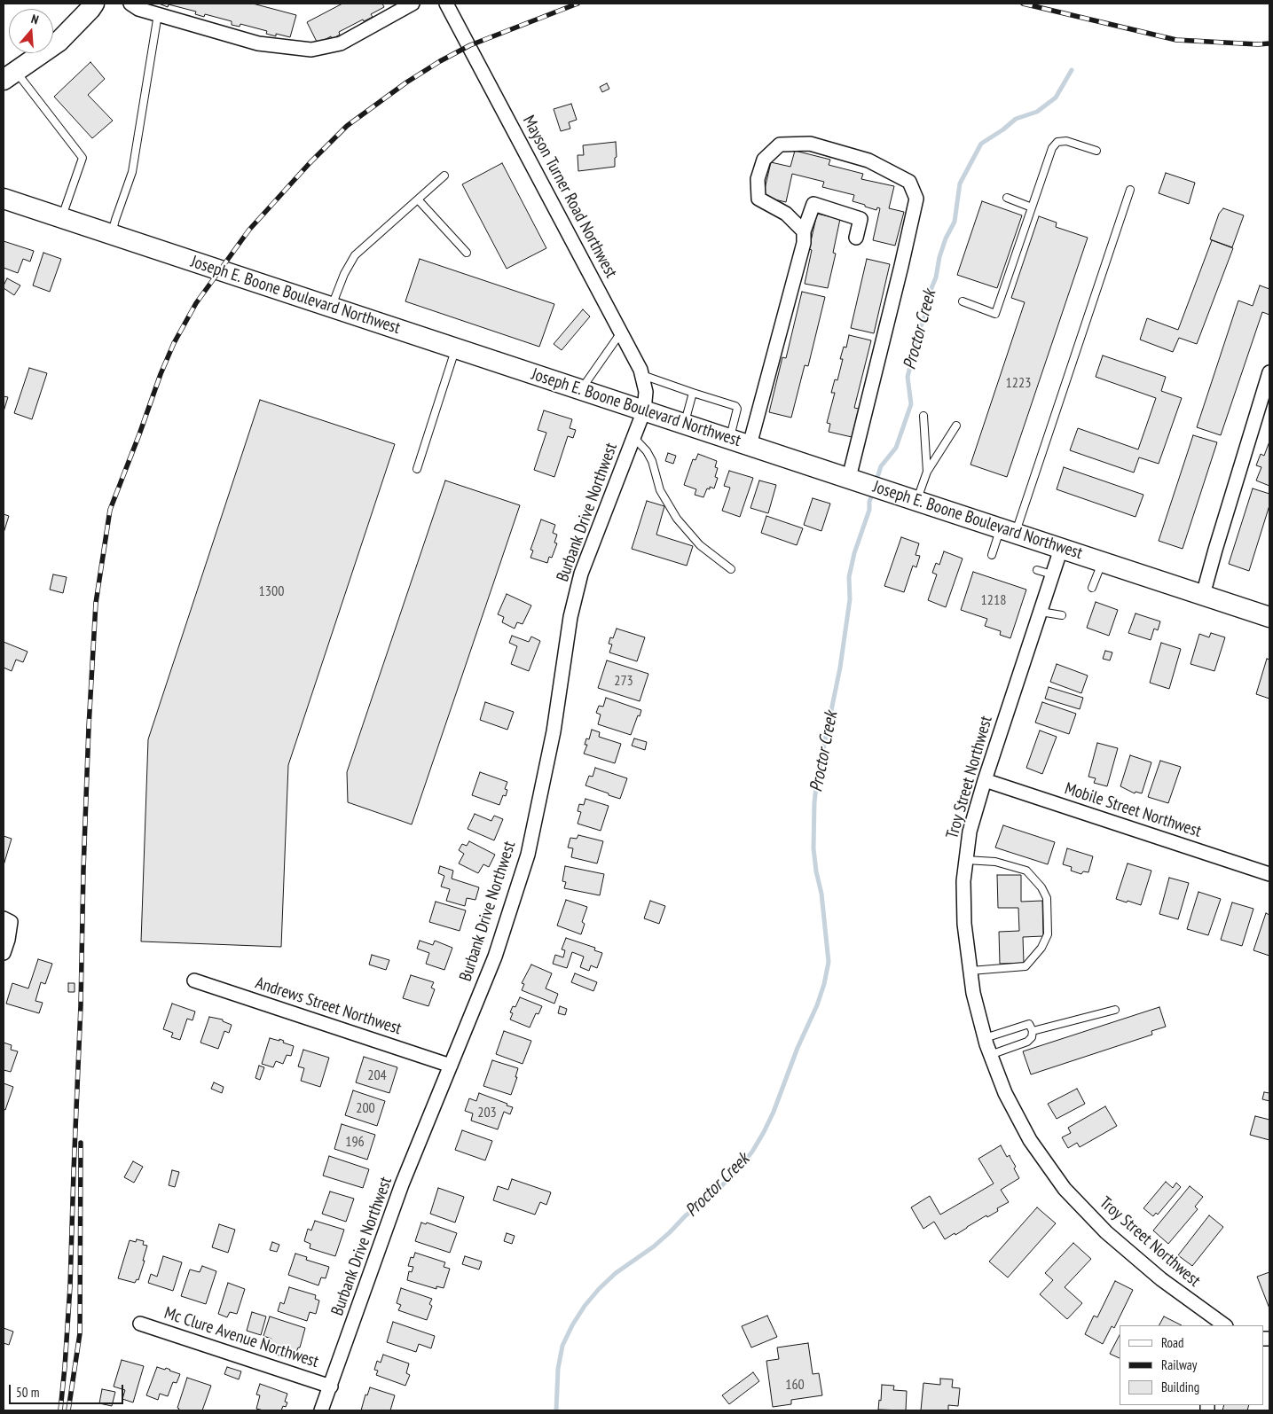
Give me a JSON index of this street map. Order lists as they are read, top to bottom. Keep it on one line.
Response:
{"streets":{"main road":["Joseph E. Boone Boulevard Northwest"],"street":["Mayson Turner Road Northwest","Burbank Drive Northwest","Troy Street Northwest","Mobile Street Northwest","Andrews Street Northwest","Mc Clure Avenue Northwest"]},"crossings":[["Mayson Turner Road Northwest","Joseph E. Boone Boulevard Northwest"],["Mayson Turner Road Northwest","Burbank Drive Northwest"],["Joseph E. Boone Boulevard Northwest","Burbank Drive Northwest"],["Joseph E. Boone Boulevard Northwest","Troy Street Northwest"],["Burbank Drive Northwest","Andrews Street Northwest"],["Burbank Drive Northwest","Mc Clure Avenue Northwest"],["Troy Street Northwest","Mobile Street Northwest"]],"water":["Proctor Creek"],"house_numbers":["1223","1300","1218","273","204","200","203","196","160"],"legend":["Road","Railway","Building"],"scale_bar":"50 m","north":"top"}
